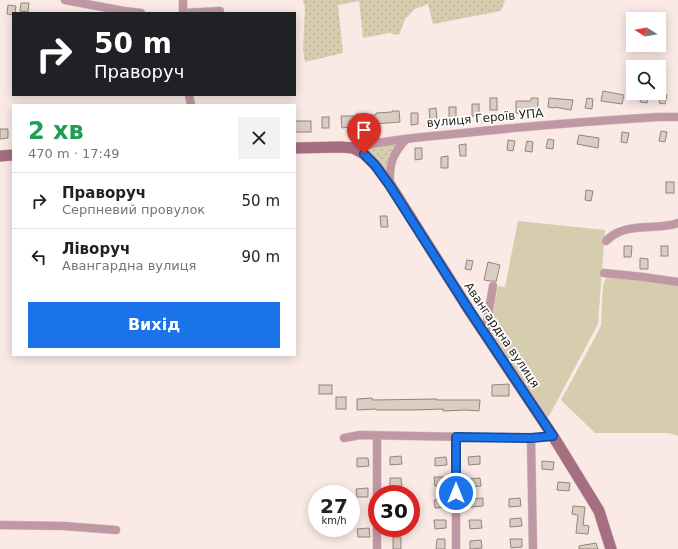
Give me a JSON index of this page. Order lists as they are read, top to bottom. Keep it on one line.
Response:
{"streets":{"street":["вулиця Героїв УПА","Авангардна вулиця"]},"crossings":[["вулиця Героїв УПА","Авангардна вулиця"]],"north":"left","page":{"turn":["50 m","Праворуч"],"heading":["2 хв","470 m · 17:49"],"list":[{"name":"Праворуч","note":"Серпневий провулок","value":"50 m"},{"name":"Ліворуч","note":"Авангардна вулиця","value":"90 m"}],"buttons":"Вихід","speed":"27 km/h","limit":"30"}}
